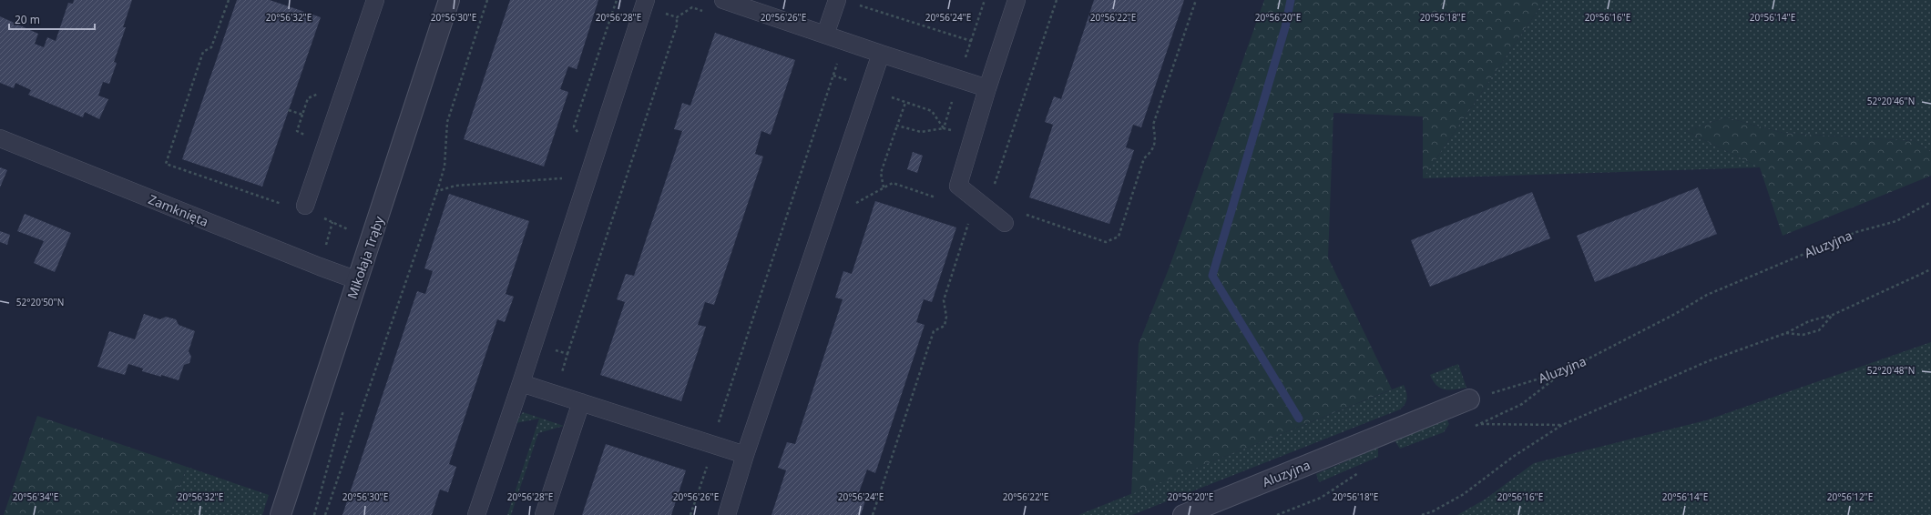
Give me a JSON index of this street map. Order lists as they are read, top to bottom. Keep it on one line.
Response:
{"streets":{"street":["Aluzyjna","Mikołaja Trąby"],"lane":["Zamknięta"]},"crossings":[["Zamknięta","Mikołaja Trąby"]],"scale_bar":"20 m","coordinates":["20°56'32\"E","20°56'30\"E","20°56'28\"E","20°56'26\"E","20°56'24\"E","20°56'22\"E","20°56'20\"E","20°56'18\"E","20°56'16\"E","20°56'14\"E","52°20'46\"N","52°20'50\"N","52°20'48\"N","20°56'34\"E","20°56'12\"E"]}
